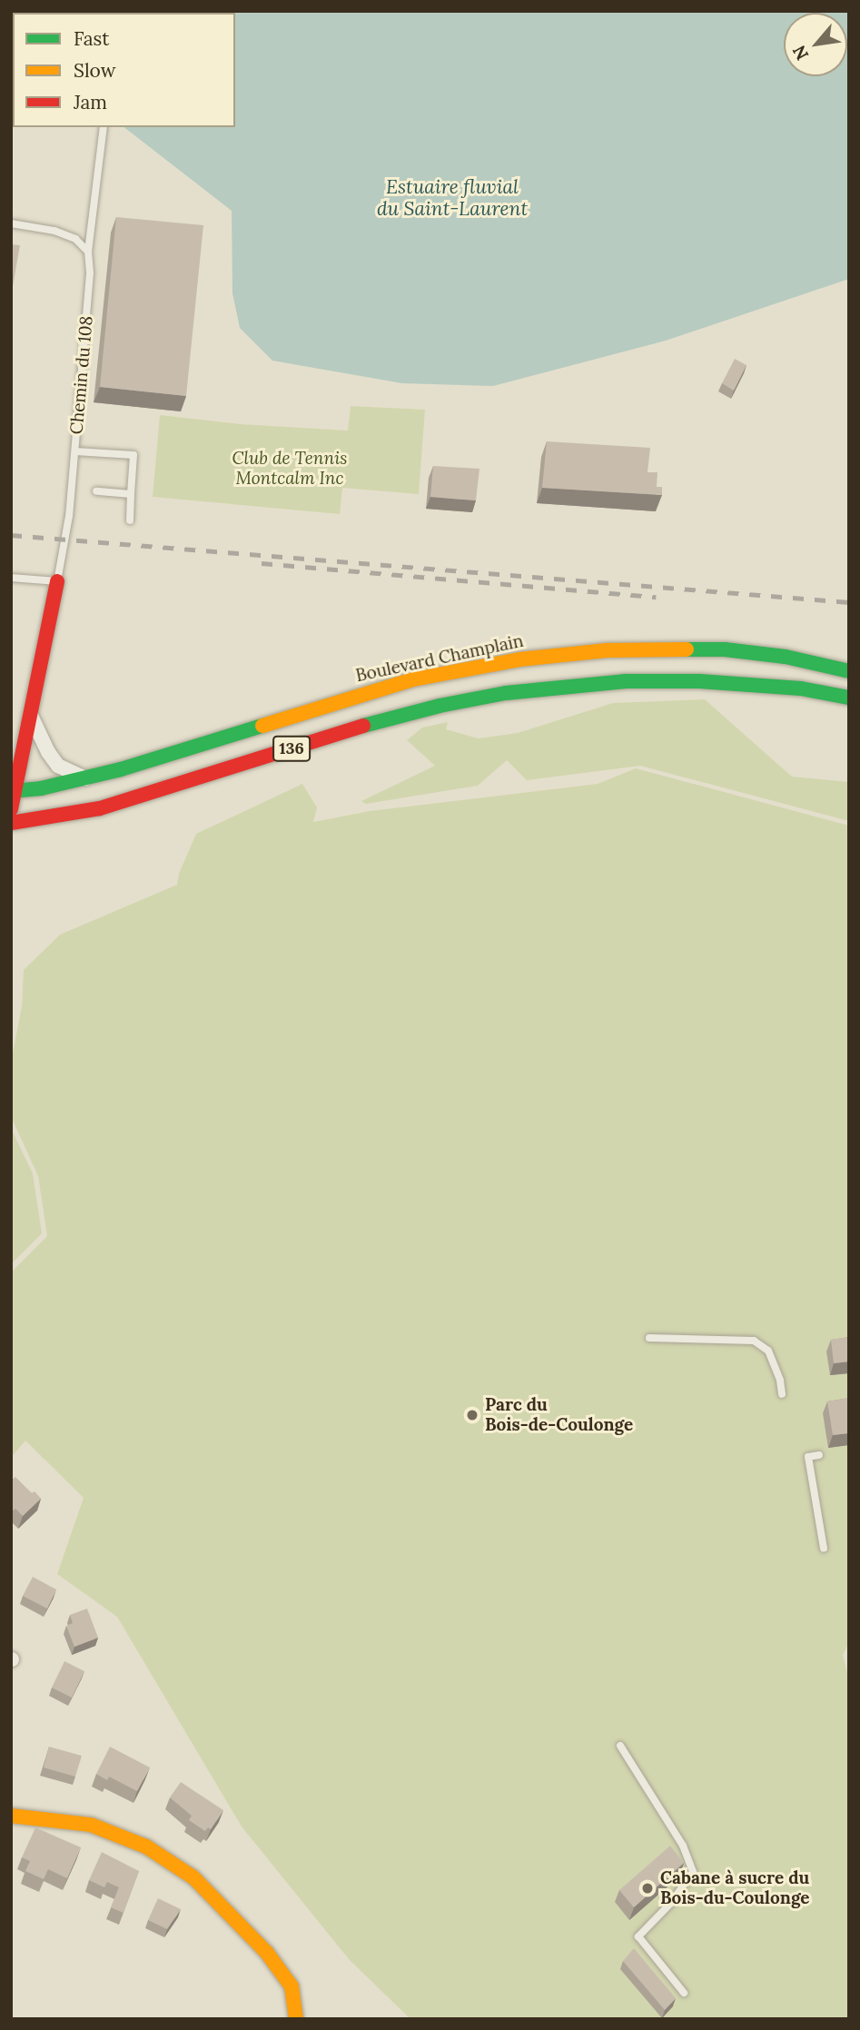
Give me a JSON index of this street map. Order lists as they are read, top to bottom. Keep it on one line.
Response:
{"streets":{"main road":["Boulevard Champlain","136"],"lane":["Chemin du 108"]},"water":["Estuaire fluvial du Saint-Laurent"],"parks":["Club de Tennis Montcalm Inc"],"places":["Parc du Bois-de-Coulonge","Cabane à sucre du Bois-du-Coulonge"],"legend":["Fast","Slow","Jam"],"north":"bottom left"}
